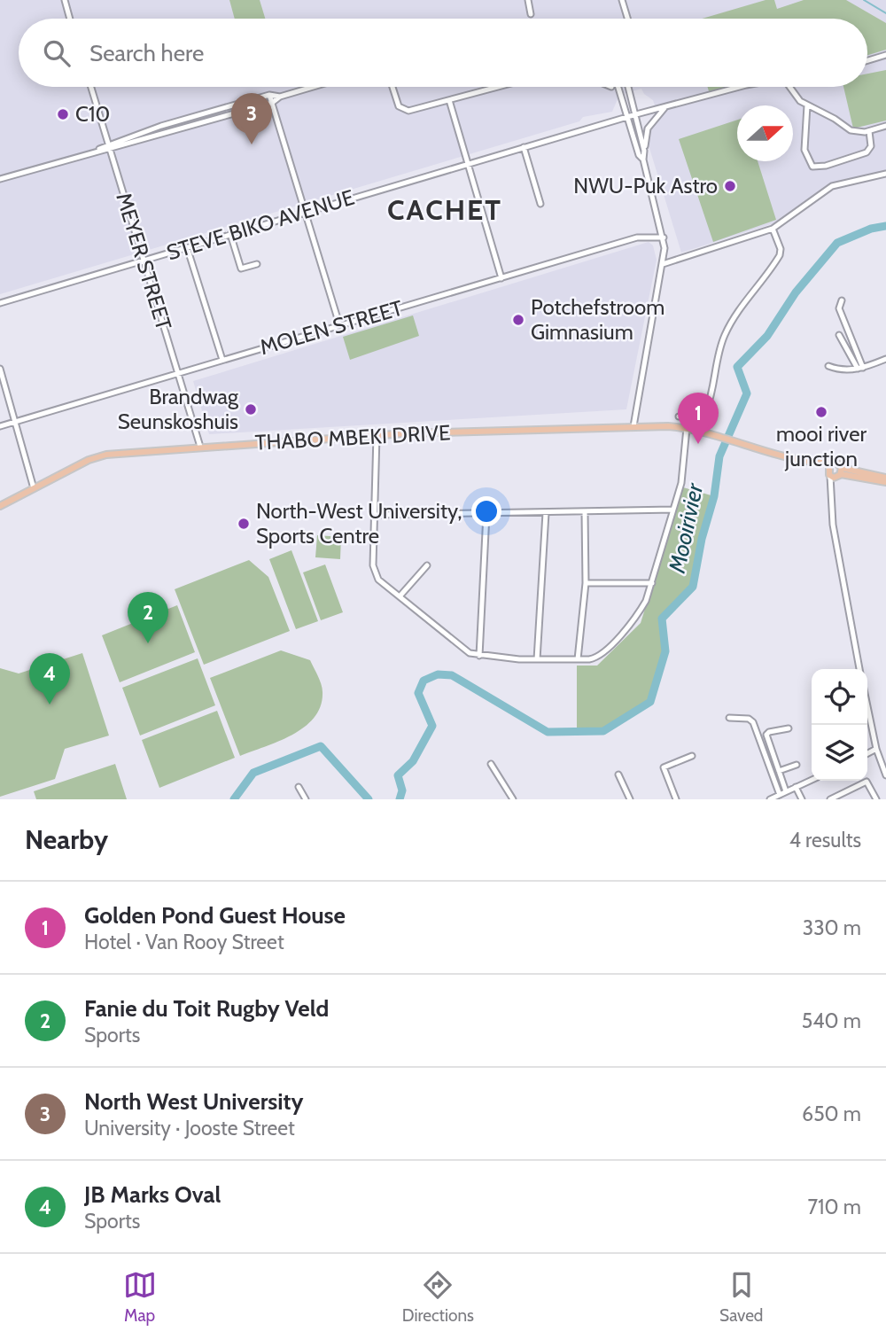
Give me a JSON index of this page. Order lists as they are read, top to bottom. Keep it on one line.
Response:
{"streets":{"main road":["THABO MBEKI DRIVE"],"street":["STEVE BIKO AVENUE","MEYER STREET","MOLEN STREET"]},"crossings":[["STEVE BIKO AVENUE","MEYER STREET"],["MEYER STREET","MOLEN STREET"],["MEYER STREET","THABO MBEKI DRIVE"]],"districts":["CACHET"],"water":["Mooirivier"],"places":["C10","NWU-Puk Astro","Potchefstroom Gimnasium","Brandwag Seunskoshuis","mooi river junction","North-West University, Sports Centre"],"north":"right","page":{"search":"Search here","pins":["3","1","2","4"],"heading":["Nearby","4 results"],"list":[{"mark":"1","name":"Golden Pond Guest House","note":"Hotel · Van Rooy Street","value":"330 m"},{"mark":"2","name":"Fanie du Toit Rugby Veld","note":"Sports","value":"540 m"},{"mark":"3","name":"North West University","note":"University · Jooste Street","value":"650 m"},{"mark":"4","name":"JB Marks Oval","note":"Sports","value":"710 m"}],"nav":["Map","Directions","Saved"]}}
